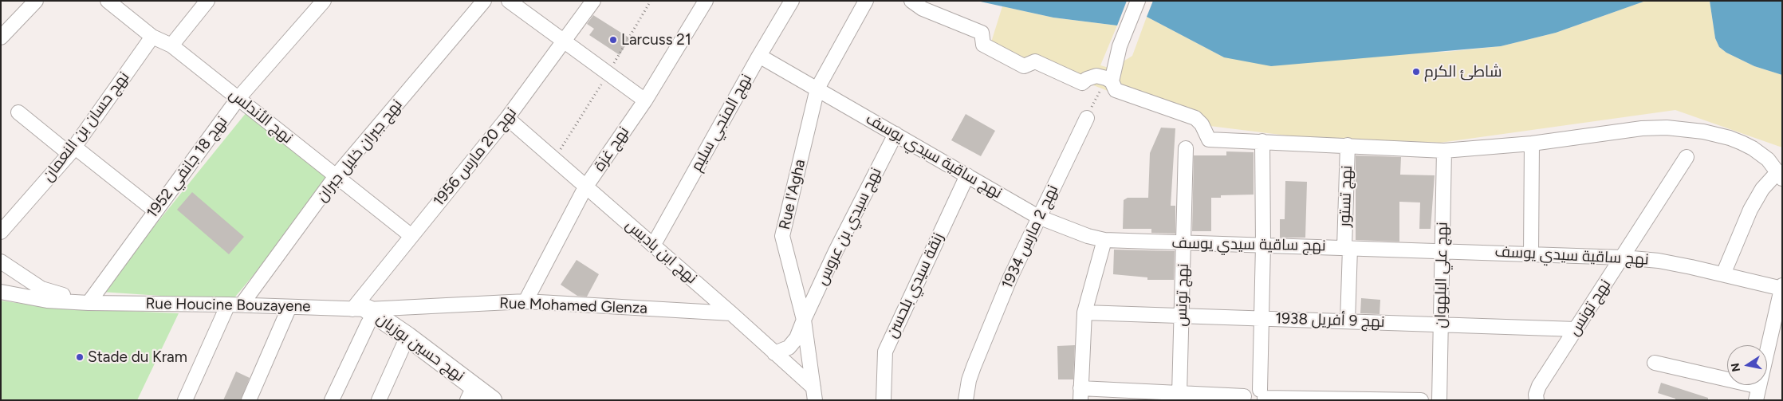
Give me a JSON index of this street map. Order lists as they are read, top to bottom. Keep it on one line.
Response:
{"streets":{"street":["نهج الأندلس","نهج المنجي سليم","نهج حسان بن النعمان","نهج غزة","نهج جبران خليل جبران","نهج ساقية سيدي يوسف","نهج 20 مارس 1956","نهج 18 جانفي 1952","Rue l'Agha","نهج تستور","نهج سيدي بن عروس","نهج 2 مارس 1934","نهج ابن باديس","نهج علي البلهوان","زنقة سيدي بلحسن","نهج تونس","Rue Houcine Bouzayene","Rue Mohamed Glenza","نهج 9 أفريل 1938","نهج حسين بوزيان"]},"crossings":[["نهج الأندلس","نهج حسان بن النعمان"],["نهج الأندلس","نهج جبران خليل جبران"],["نهج الأندلس","نهج 20 مارس 1956"],["نهج الأندلس","نهج 18 جانفي 1952"],["نهج المنجي سليم","نهج ساقية سيدي يوسف"],["نهج المنجي سليم","نهج ابن باديس"],["نهج غزة","نهج ابن باديس"],["نهج غزة","Rue Mohamed Glenza"],["نهج جبران خليل جبران","Rue Houcine Bouzayene"],["نهج ساقية سيدي يوسف","Rue l'Agha"],["نهج ساقية سيدي يوسف","نهج تستور"],["نهج ساقية سيدي يوسف","نهج سيدي بن عروس"],["نهج ساقية سيدي يوسف","نهج 2 مارس 1934"],["نهج ساقية سيدي يوسف","نهج علي البلهوان"],["نهج ساقية سيدي يوسف","زنقة سيدي بلحسن"],["نهج ساقية سيدي يوسف","نهج تونس"],["نهج 20 مارس 1956","نهج ابن باديس"],["نهج 20 مارس 1956","Rue Houcine Bouzayene"],["نهج 20 مارس 1956","Rue Mohamed Glenza"],["نهج 20 مارس 1956","نهج حسين بوزيان"],["نهج 18 جانفي 1952","Rue Houcine Bouzayene"],["Rue l'Agha","نهج سيدي بن عروس"],["Rue l'Agha","نهج ابن باديس"],["نهج تستور","نهج 9 أفريل 1938"],["نهج سيدي بن عروس","نهج ابن باديس"],["نهج ابن باديس","Rue Mohamed Glenza"],["نهج علي البلهوان","نهج 9 أفريل 1938"],["نهج تونس","نهج 9 أفريل 1938"],["Rue Houcine Bouzayene","Rue Mohamed Glenza"],["Rue Houcine Bouzayene","نهج حسين بوزيان"],["Rue Mohamed Glenza","نهج حسين بوزيان"]],"places":["Larcuss 21","شاطئ الکرم","Stade du Kram"],"north":"left"}
